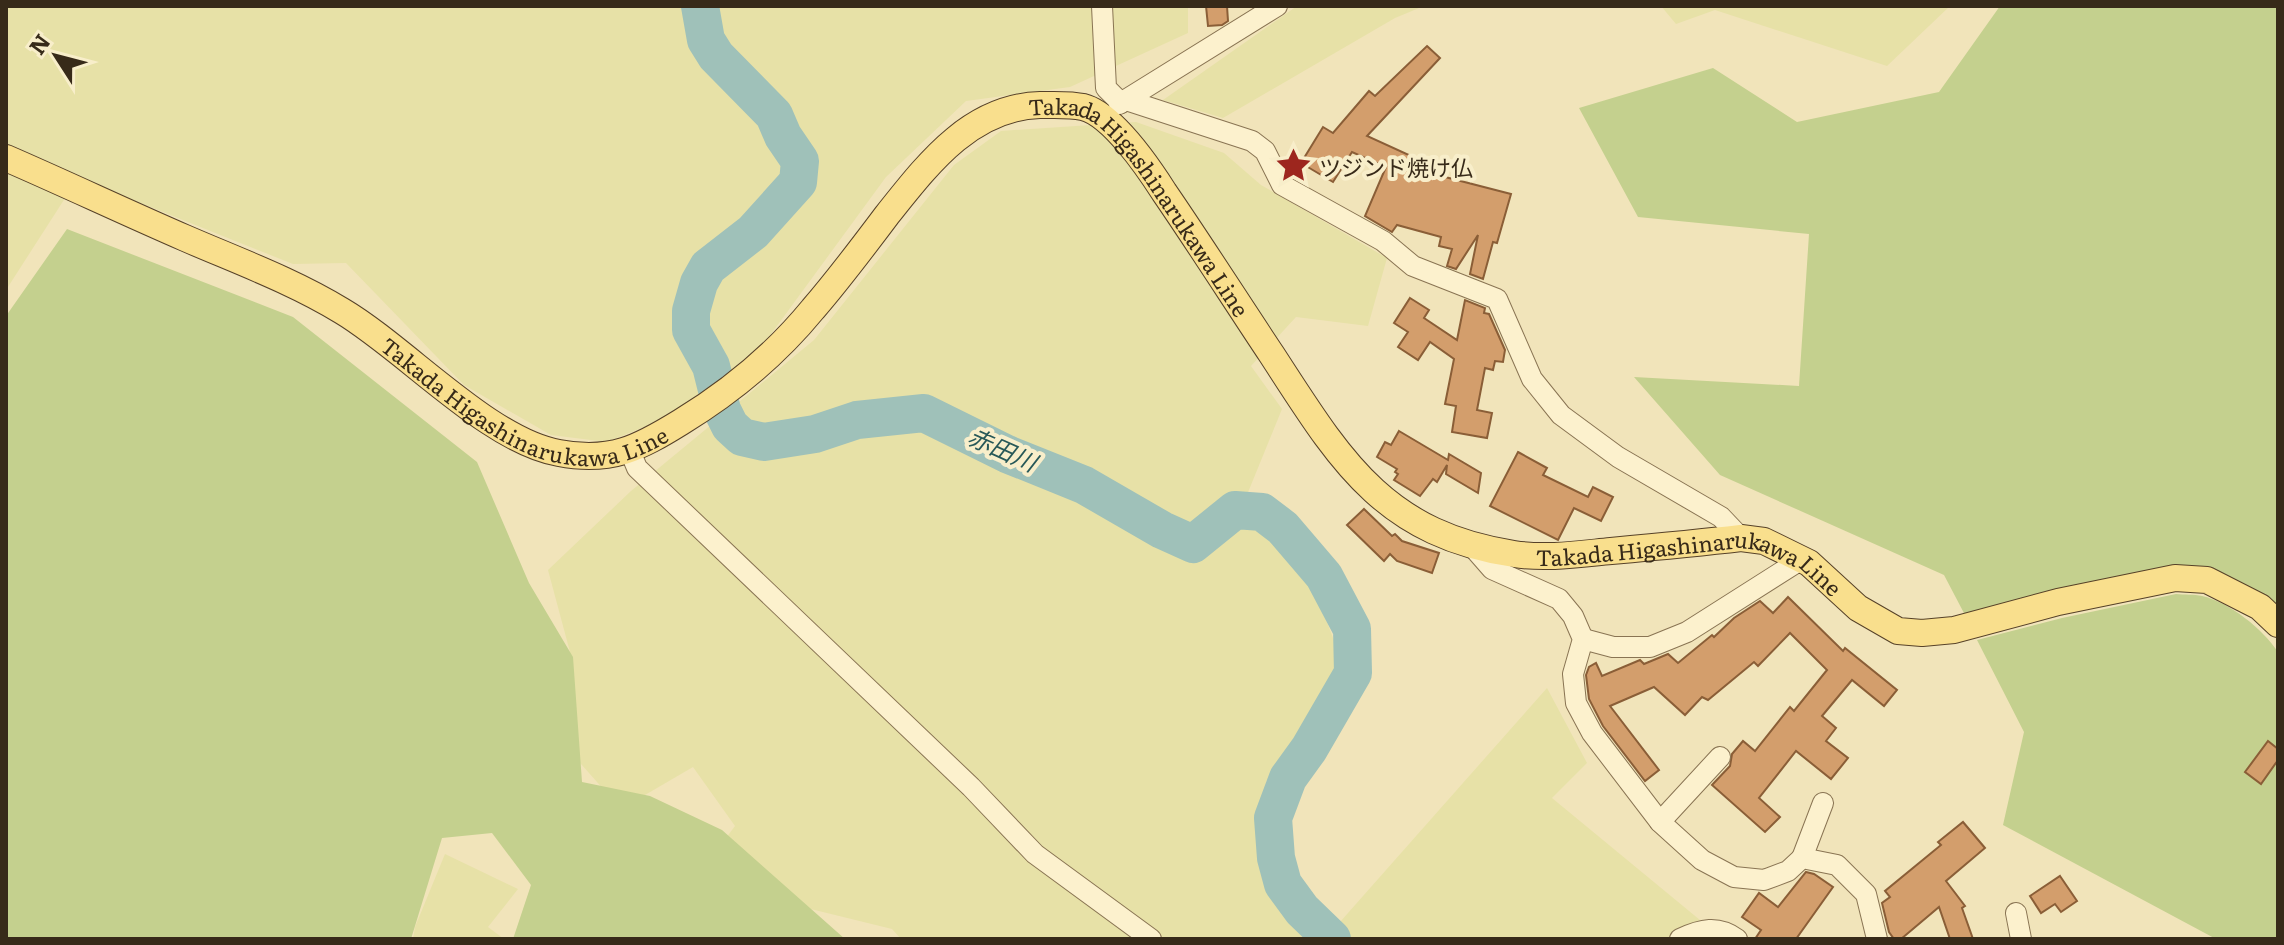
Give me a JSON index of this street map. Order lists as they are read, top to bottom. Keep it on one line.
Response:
{"streets":{"main road":["Takada Higashinarukawa Line"]},"water":["赤田川"],"places":{"place":["ツジンド焼け仏"]},"north":"top left"}
